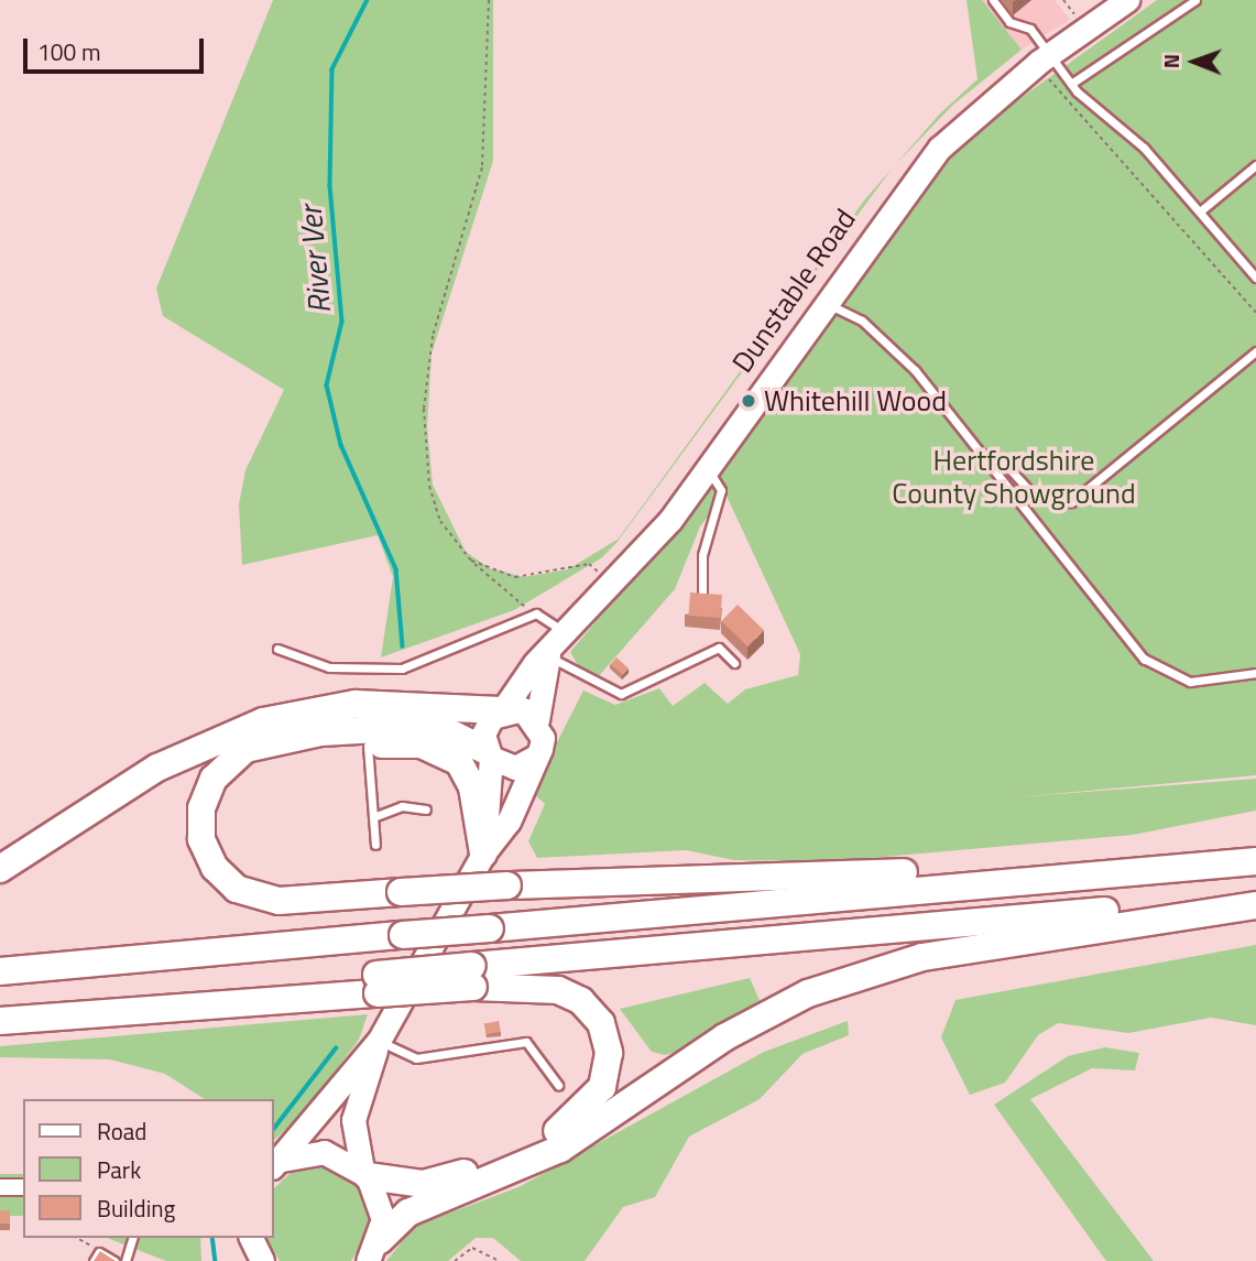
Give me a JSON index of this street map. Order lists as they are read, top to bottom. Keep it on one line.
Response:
{"streets":{"main road":["Dunstable Road"]},"water":["River Ver"],"parks":["Hertfordshire County Showground"],"places":["Whitehill Wood"],"legend":["Road","Park","Building"],"scale_bar":"100 m","north":"left"}
